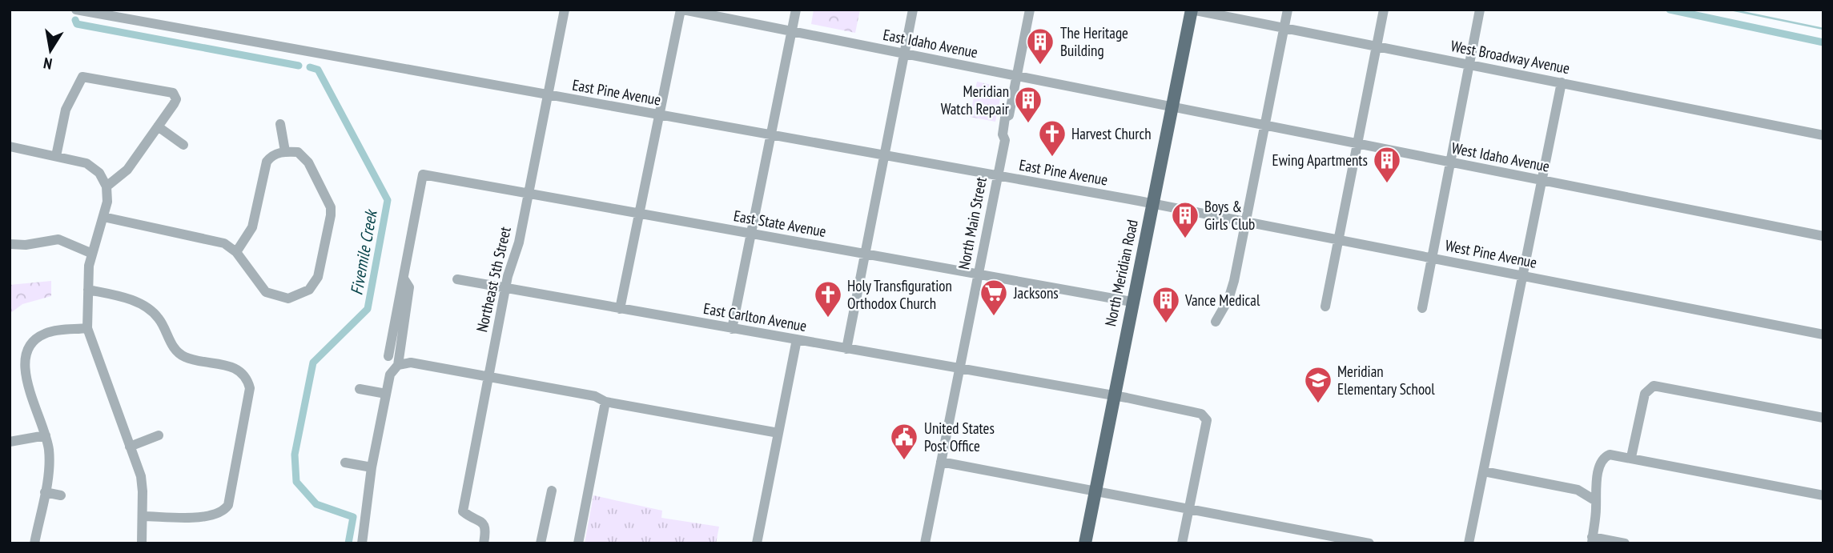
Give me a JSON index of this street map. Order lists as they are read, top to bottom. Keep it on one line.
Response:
{"streets":{"main road":["North Meridian Road"],"street":["East Idaho Avenue","West Broadway Avenue","East Pine Avenue","West Idaho Avenue","East State Avenue","North Main Street","West Pine Avenue","Northeast 5th Street","East Carlton Avenue"]},"crossings":[["East Idaho Avenue","West Idaho Avenue"],["East Idaho Avenue","North Main Street"],["East Idaho Avenue","North Meridian Road"],["West Broadway Avenue","North Meridian Road"],["East Pine Avenue","North Main Street"],["East Pine Avenue","West Pine Avenue"],["East Pine Avenue","North Meridian Road"],["East Pine Avenue","Northeast 5th Street"],["West Idaho Avenue","North Meridian Road"],["East State Avenue","North Main Street"],["East State Avenue","North Meridian Road"],["East State Avenue","Northeast 5th Street"],["North Main Street","East Carlton Avenue"],["West Pine Avenue","North Meridian Road"],["North Meridian Road","East Carlton Avenue"],["Northeast 5th Street","East Carlton Avenue"]],"water":["Fivemile Creek"],"places":{"building":["The Heritage Building","Meridian Watch Repair","Ewing Apartments","Boys & Girls Club","Vance Medical"],"church":["Harvest Church","Holy Transfiguration Orthodox Church"],"supermarket":["Jacksons"],"school or university":["Meridian Elementary School"],"public building":["United States Post Office"]},"north":"bottom"}
